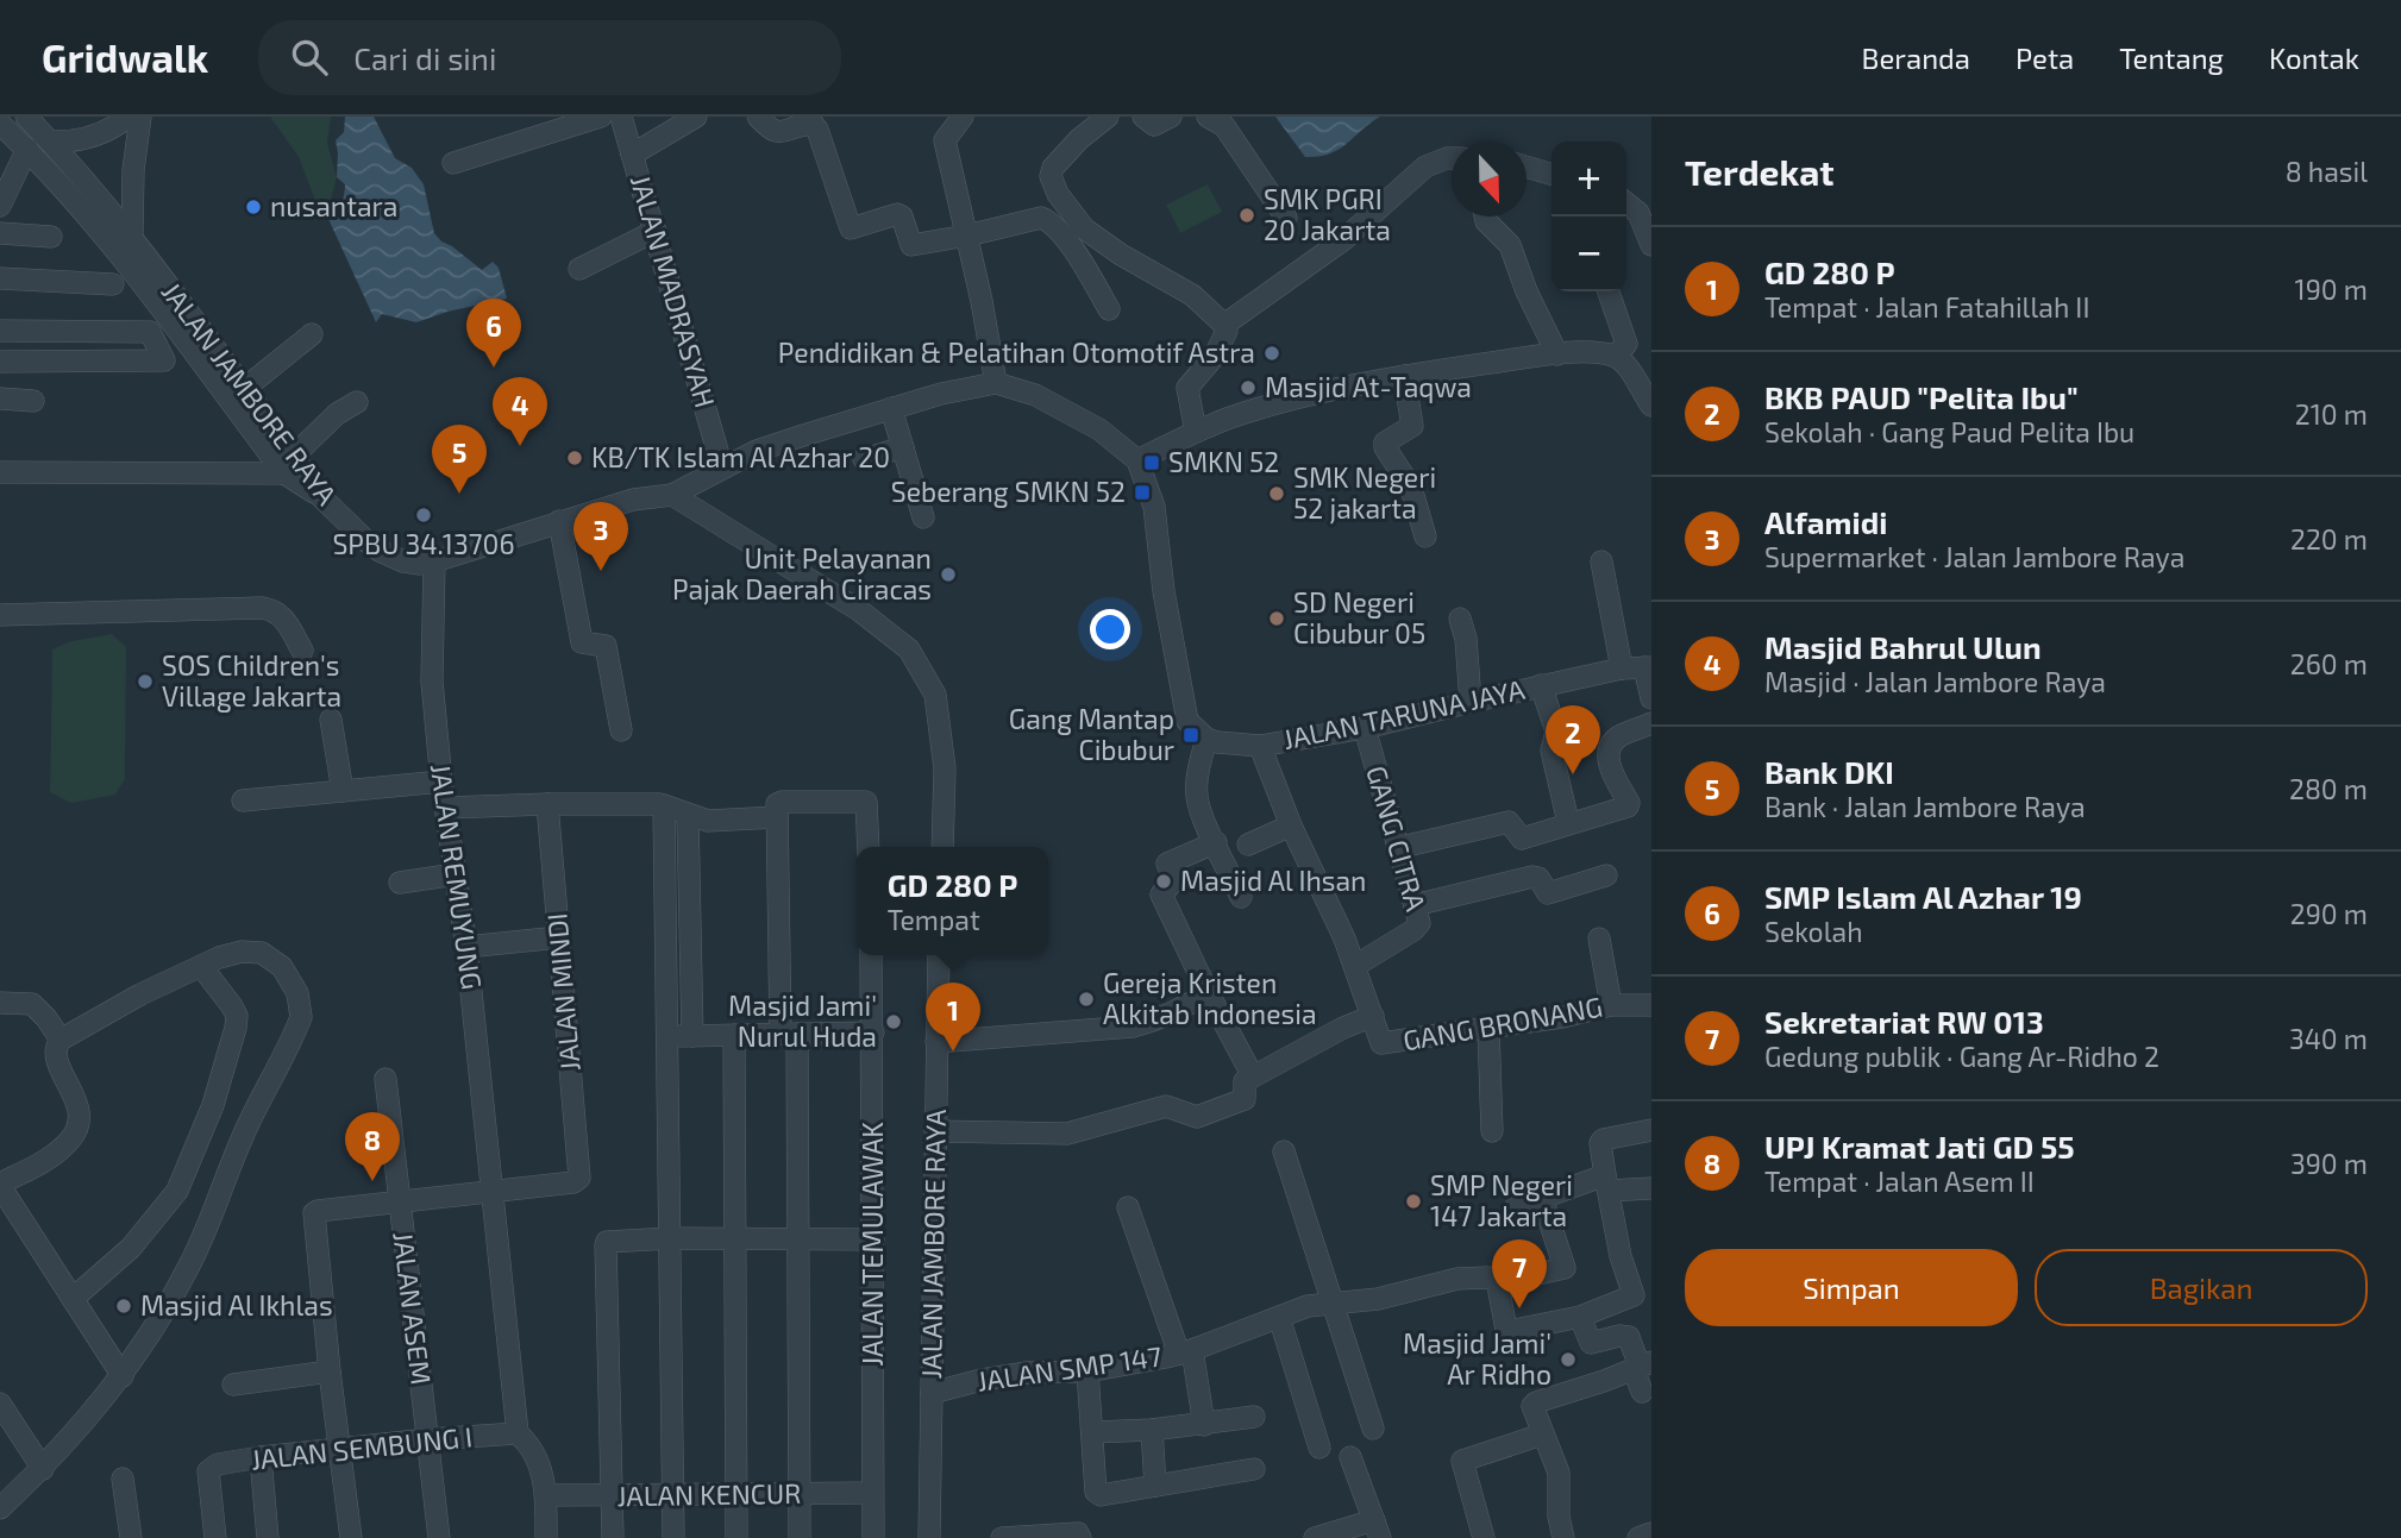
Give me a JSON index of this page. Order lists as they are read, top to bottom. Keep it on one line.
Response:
{"streets":{"street":["JALAN MADRASYAH","JALAN JAMBORE RAYA","JALAN TARUNA JAYA","GANG CITRA","JALAN REMUYUNG","JALAN MINDI","GANG BRONANG","JALAN TEMULAWAK","JALAN ASEM","JALAN SMP 147","JALAN SEMBUNG I","JALAN KENCUR"]},"crossings":[["JALAN JAMBORE RAYA","JALAN REMUYUNG"],["JALAN JAMBORE RAYA","JALAN SMP 147"],["JALAN TARUNA JAYA","GANG CITRA"],["JALAN REMUYUNG","JALAN MINDI"],["JALAN REMUYUNG","JALAN SEMBUNG I"],["JALAN TEMULAWAK","JALAN KENCUR"],["JALAN ASEM","JALAN SEMBUNG I"]],"places":{"other":["nusantara","SMK PGRI 20 Jakarta","Pendidikan & Pelatihan Otomotif Astra","Masjid At-Taqwa","KB/TK Islam Al Azhar 20","SMK Negeri 52 jakarta","SPBU 34.13706","Unit Pelayanan Pajak Daerah Ciracas","SD Negeri Cibubur 05","SOS Children's Village Jakarta","Masjid Al Ihsan","Gereja Kristen Alkitab Indonesia","Masjid Jami' Nurul Huda","SMP Negeri 147 Jakarta","Masjid Al Ikhlas","Masjid Jami' Ar Ridho"],"transit":["SMKN 52","Seberang SMKN 52","Gang Mantap Cibubur"]},"north":"bottom","page":{"header":"Gridwalk","search":"Cari di sini","nav":["Beranda","Peta","Tentang","Kontak"],"heading":["Terdekat","8 hasil"],"map_buttons":["+","−"],"list":[{"mark":"1","name":"GD 280 P","note":"Tempat · Jalan Fatahillah II","value":"190 m"},{"mark":"2","name":"BKB PAUD \"Pelita Ibu\"","note":"Sekolah · Gang Paud Pelita Ibu","value":"210 m"},{"mark":"3","name":"Alfamidi","note":"Supermarket · Jalan Jambore Raya","value":"220 m"},{"mark":"4","name":"Masjid Bahrul Ulun","note":"Masjid · Jalan Jambore Raya","value":"260 m"},{"mark":"5","name":"Bank DKI","note":"Bank · Jalan Jambore Raya","value":"280 m"},{"mark":"6","name":"SMP Islam Al Azhar 19","note":"Sekolah","value":"290 m"},{"mark":"7","name":"Sekretariat RW 013","note":"Gedung publik · Gang Ar-Ridho 2","value":"340 m"},{"mark":"8","name":"UPJ Kramat Jati GD 55","note":"Tempat · Jalan Asem II","value":"390 m"}],"pins":["6","4","5","3","2","1","8","7"],"popup":["GD 280 P","Tempat"],"buttons":["Simpan","Bagikan"]}}
